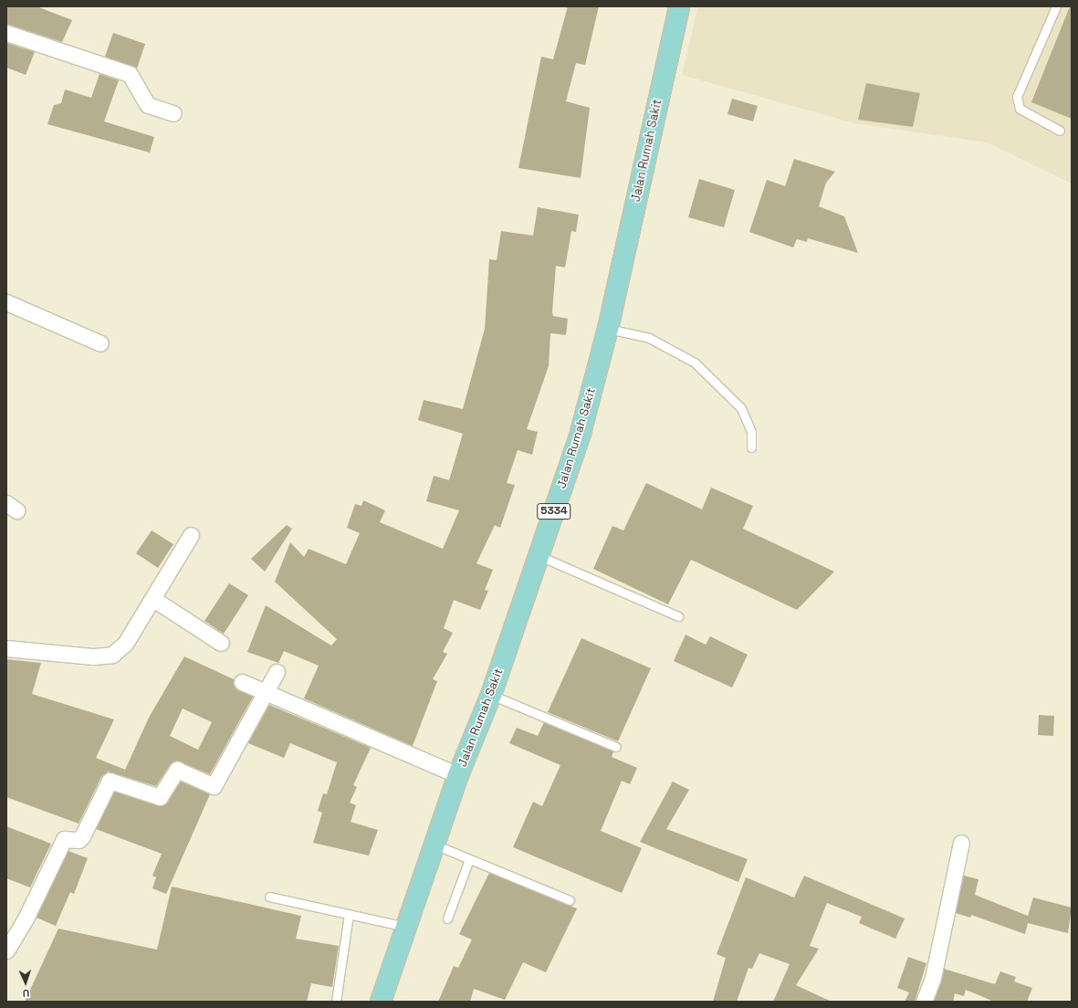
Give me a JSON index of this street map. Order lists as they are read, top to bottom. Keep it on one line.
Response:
{"streets":{"main road":["Jalan Rumah Sakit","5334"]},"north":"bottom"}
